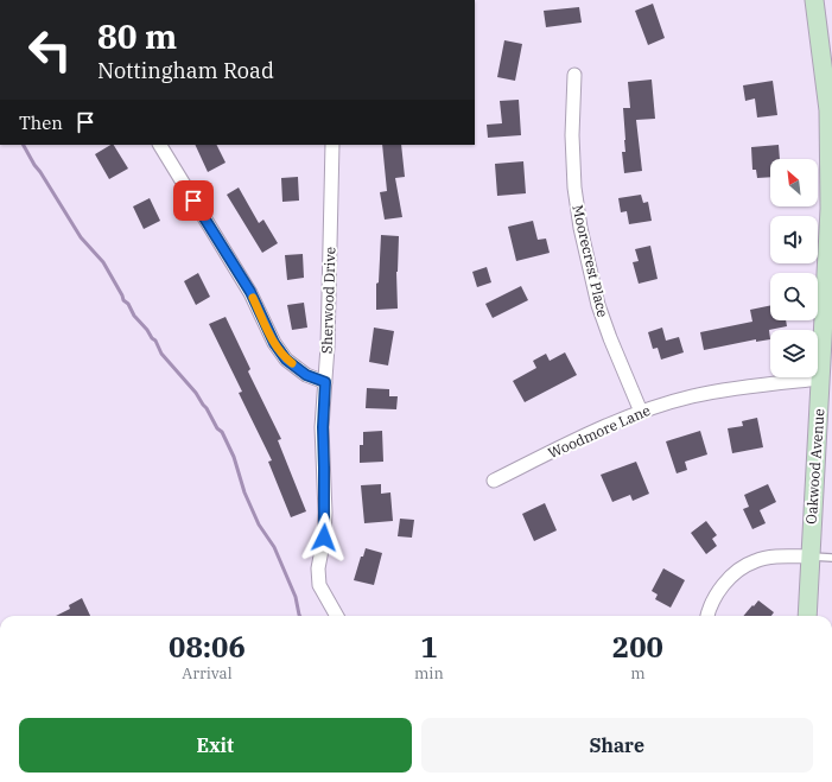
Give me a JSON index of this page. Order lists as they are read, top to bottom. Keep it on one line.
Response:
{"streets":{"street":["Moorecrest Place","Sherwood Drive","Woodmore Lane","Oakwood Avenue"]},"crossings":[["Moorecrest Place","Woodmore Lane"],["Woodmore Lane","Oakwood Avenue"]],"north":"top left","page":{"turn":["80 m","Nottingham Road"],"then":"Then","eta":["08:06","Arrival","1","min","200","m"],"buttons":["Exit","Share"]}}
